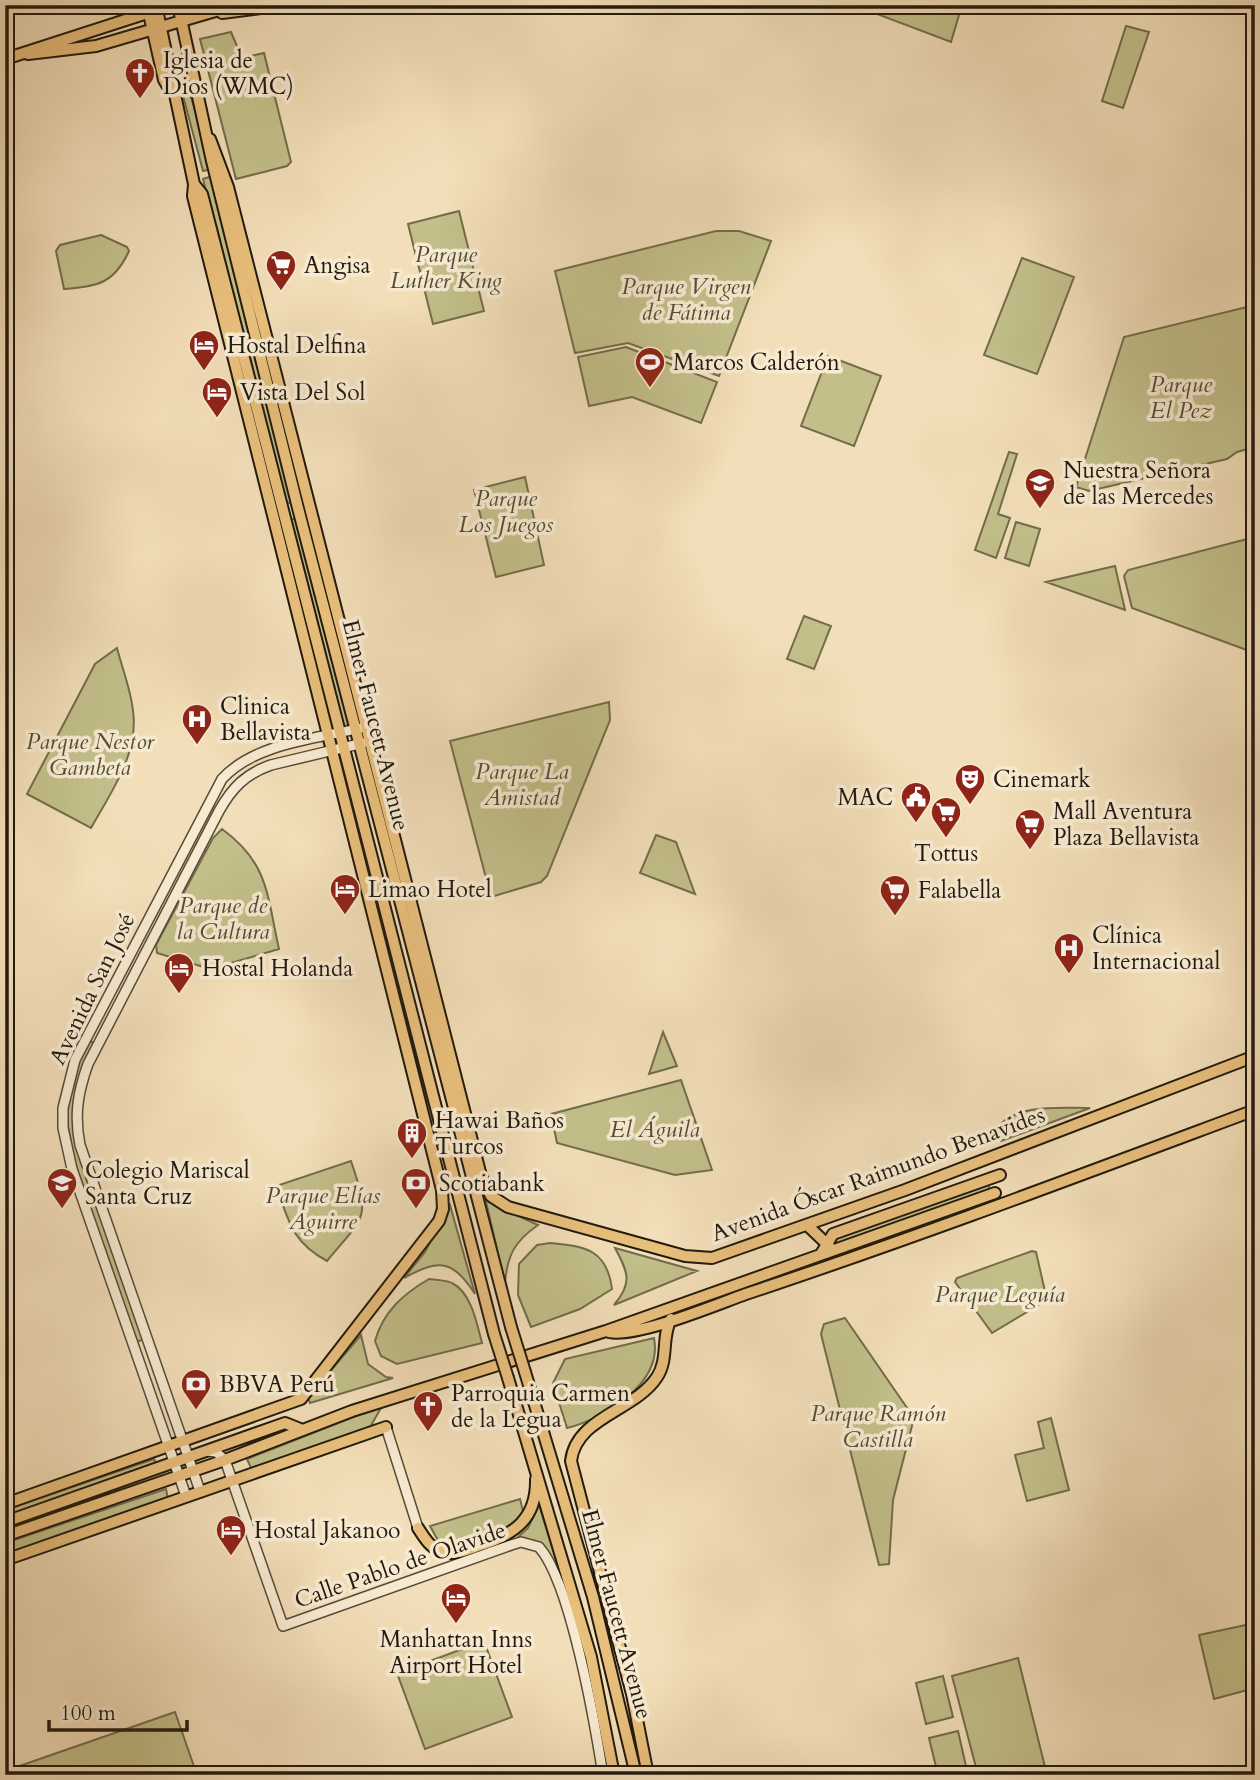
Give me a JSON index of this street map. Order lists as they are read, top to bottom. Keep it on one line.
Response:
{"streets":{"main road":["Elmer Faucett Avenue","Avenida Óscar Raimundo Benavides"],"street":["Avenida San José","Calle Pablo de Olavide"]},"crossings":[["Elmer Faucett Avenue","Avenida San José"],["Elmer Faucett Avenue","Avenida Óscar Raimundo Benavides"],["Elmer Faucett Avenue","Calle Pablo de Olavide"],["Avenida San José","Avenida Óscar Raimundo Benavides"]],"parks":["Parque Luther King","Parque Virgen de Fátima","Parque El Pez","Parque Los Juegos","Parque Nestor Gambeta","Parque La Amistad","Parque de la Cultura","El Águila","Parque Elías Aguirre","Parque Leguía","Parque Ramón Castilla"],"places":{"church":["Iglesia de Dios (WMC)","Parroquia Carmen de la Legua"],"supermarket":["Angisa","Tottus","Mall Aventura Plaza Bellavista","Falabella"],"hotel":["Hostal Delfina","Vista Del Sol","Limao Hotel","Hostal Holanda","Hostal Jakanoo","Manhattan Inns Airport Hotel"],"sports":["Marcos Calderón"],"school or university":["Nuestra Señora de las Mercedes","Colegio Mariscal Santa Cruz"],"hospital":["Clinica Bellavista","Clínica Internacional"],"theatre":["Cinemark"],"public building":["MAC"],"building":["Hawai Baños Turcos"],"bank":["Scotiabank","BBVA Perú"]},"scale_bar":"100 m"}
